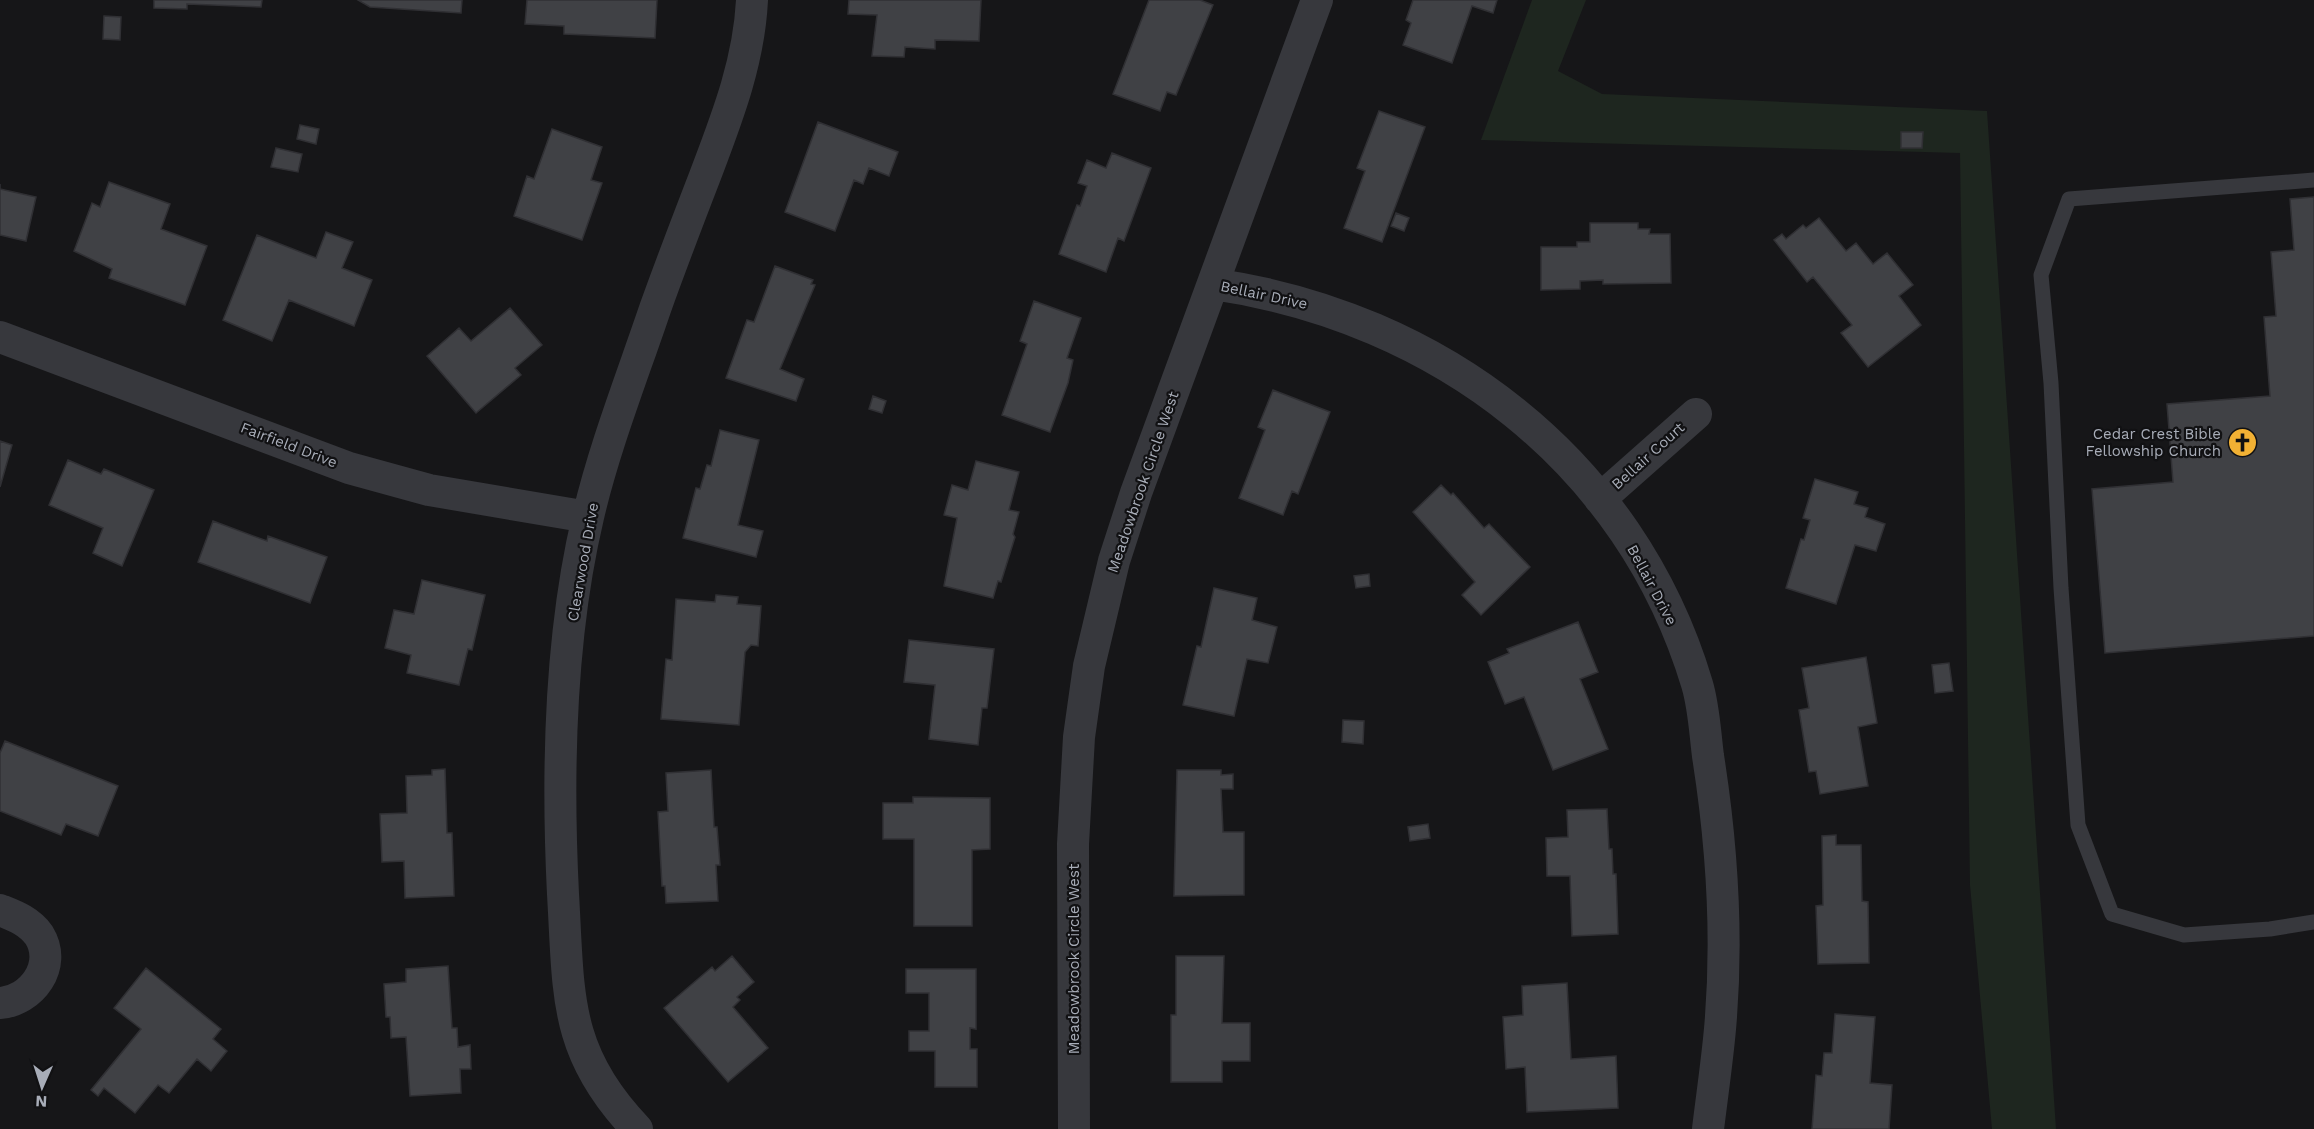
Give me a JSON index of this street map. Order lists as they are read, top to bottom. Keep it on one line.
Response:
{"streets":{"street":["Bellair Drive","Fairfield Drive","Bellair Court","Meadowbrook Circle West","Clearwood Drive"]},"crossings":[["Bellair Drive","Bellair Court"],["Bellair Drive","Meadowbrook Circle West"],["Fairfield Drive","Clearwood Drive"]],"places":{"church":["Cedar Crest Bible Fellowship Church"]},"north":"bottom"}
